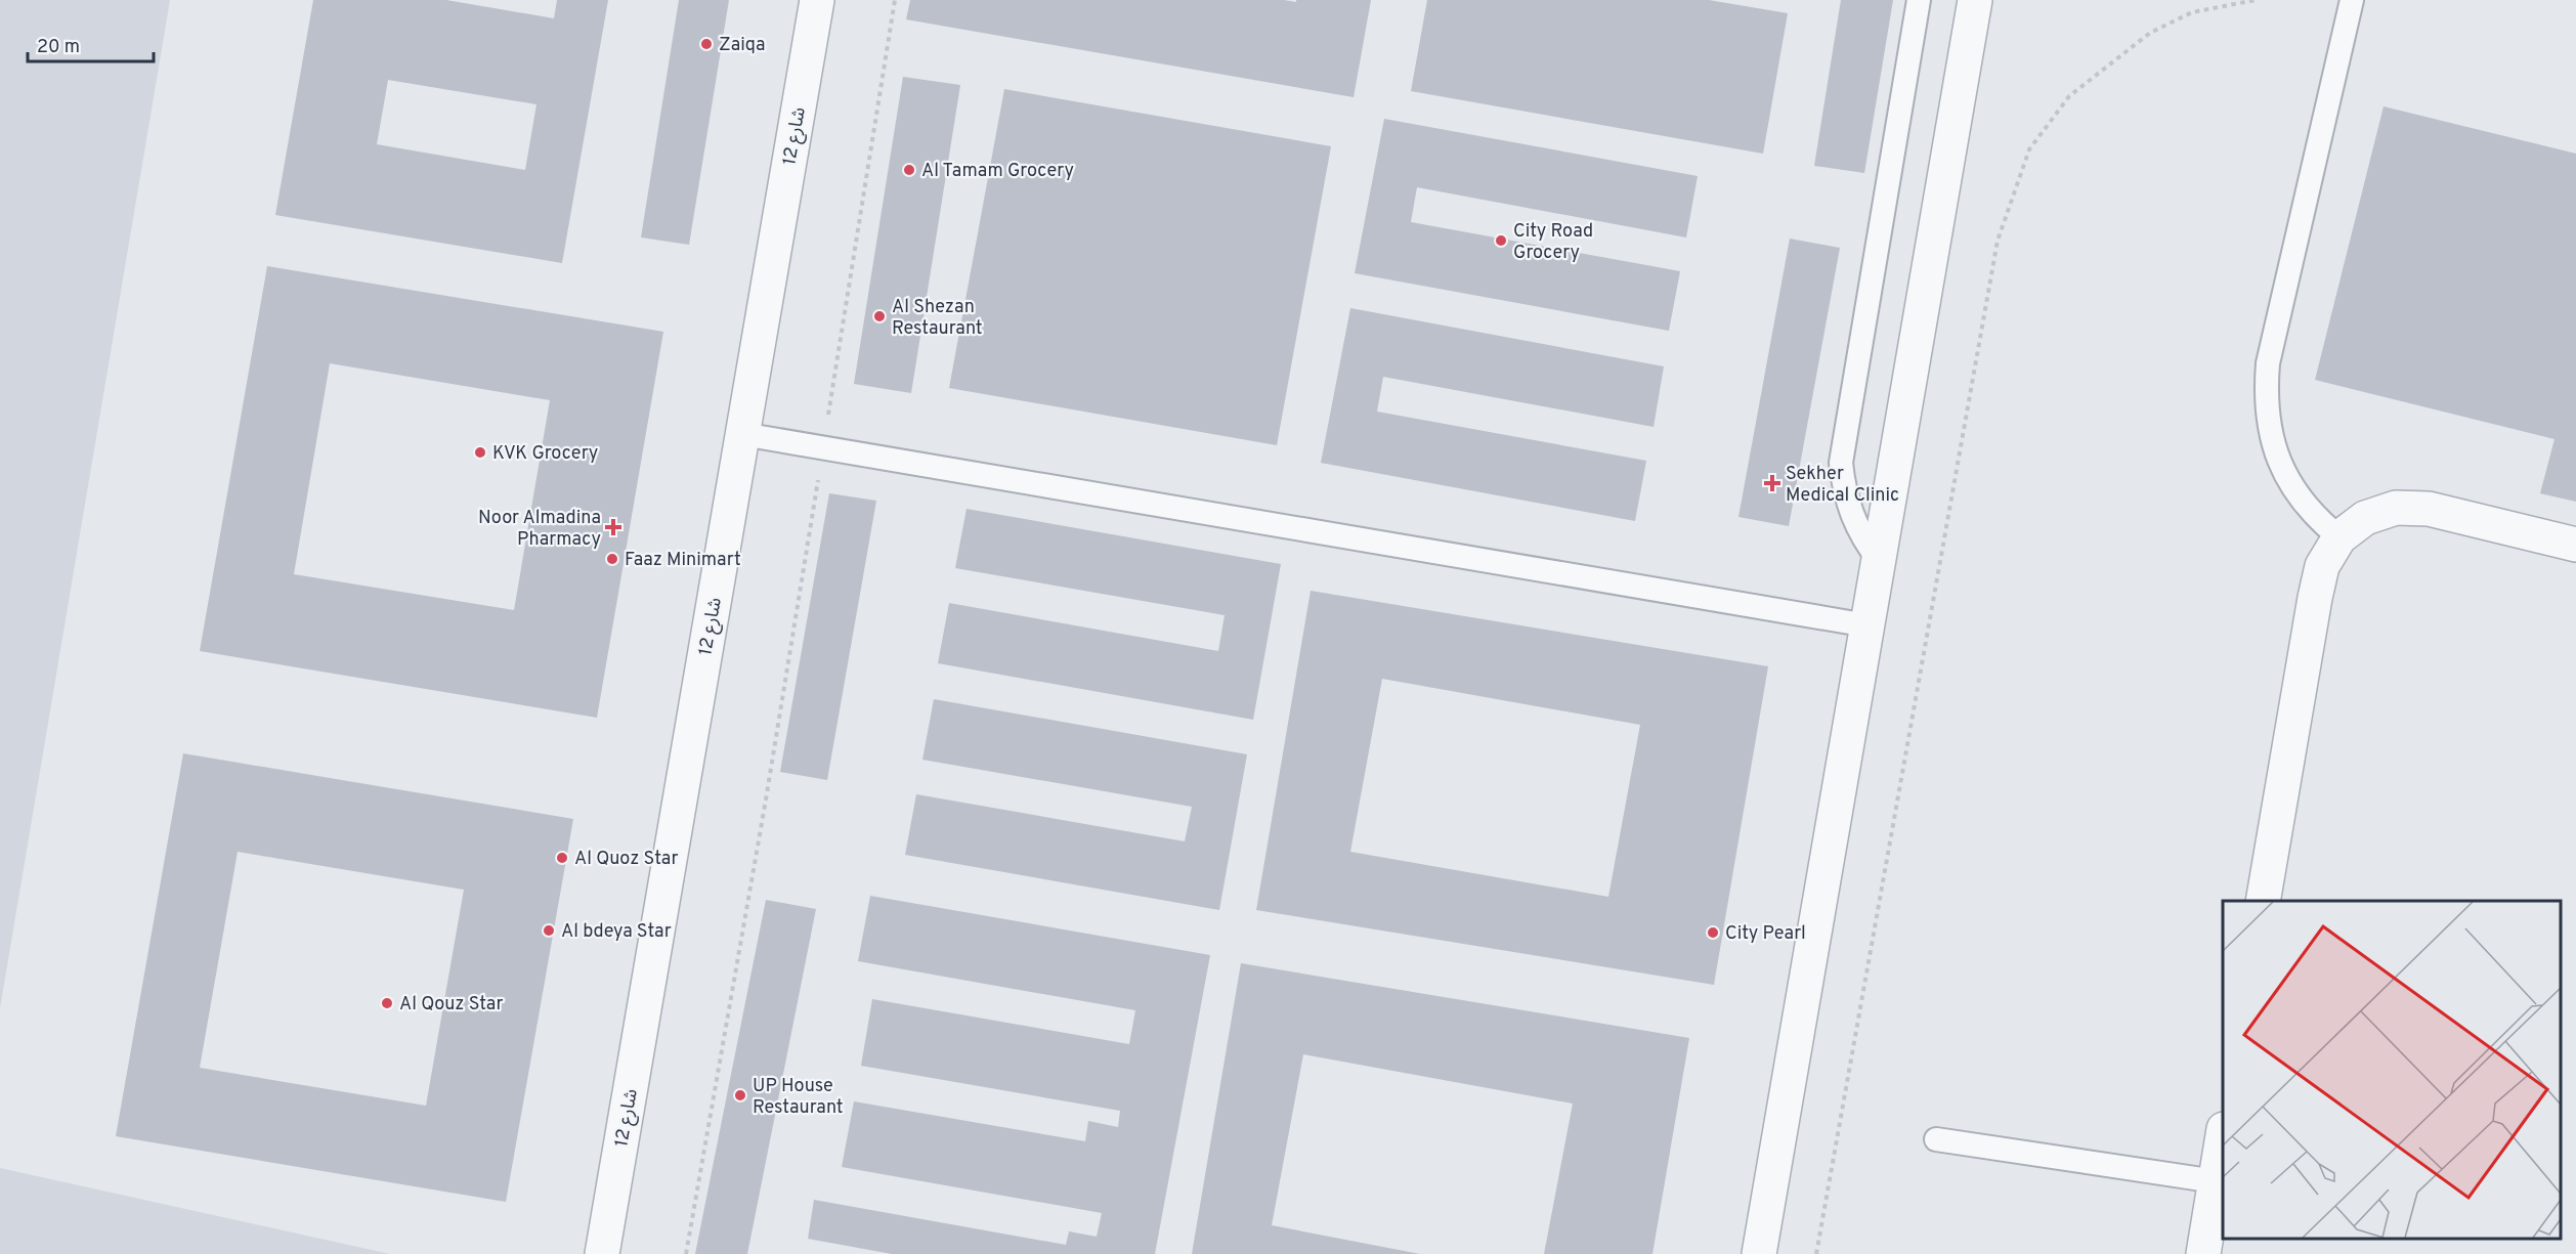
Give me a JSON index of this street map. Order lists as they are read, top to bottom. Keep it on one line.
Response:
{"streets":{"street":["شارع 12"]},"places":{"other":["Zaiqa","Al Tamam Grocery","City Road Grocery","Al Shezan Restaurant","KVK Grocery","Faaz Minimart","Al Quoz Star","Al bdeya Star","City Pearl","Al Qouz Star","UP House Restaurant"],"health":["Sekher Medical Clinic","Noor Almadina Pharmacy"]},"scale_bar":"20 m"}
